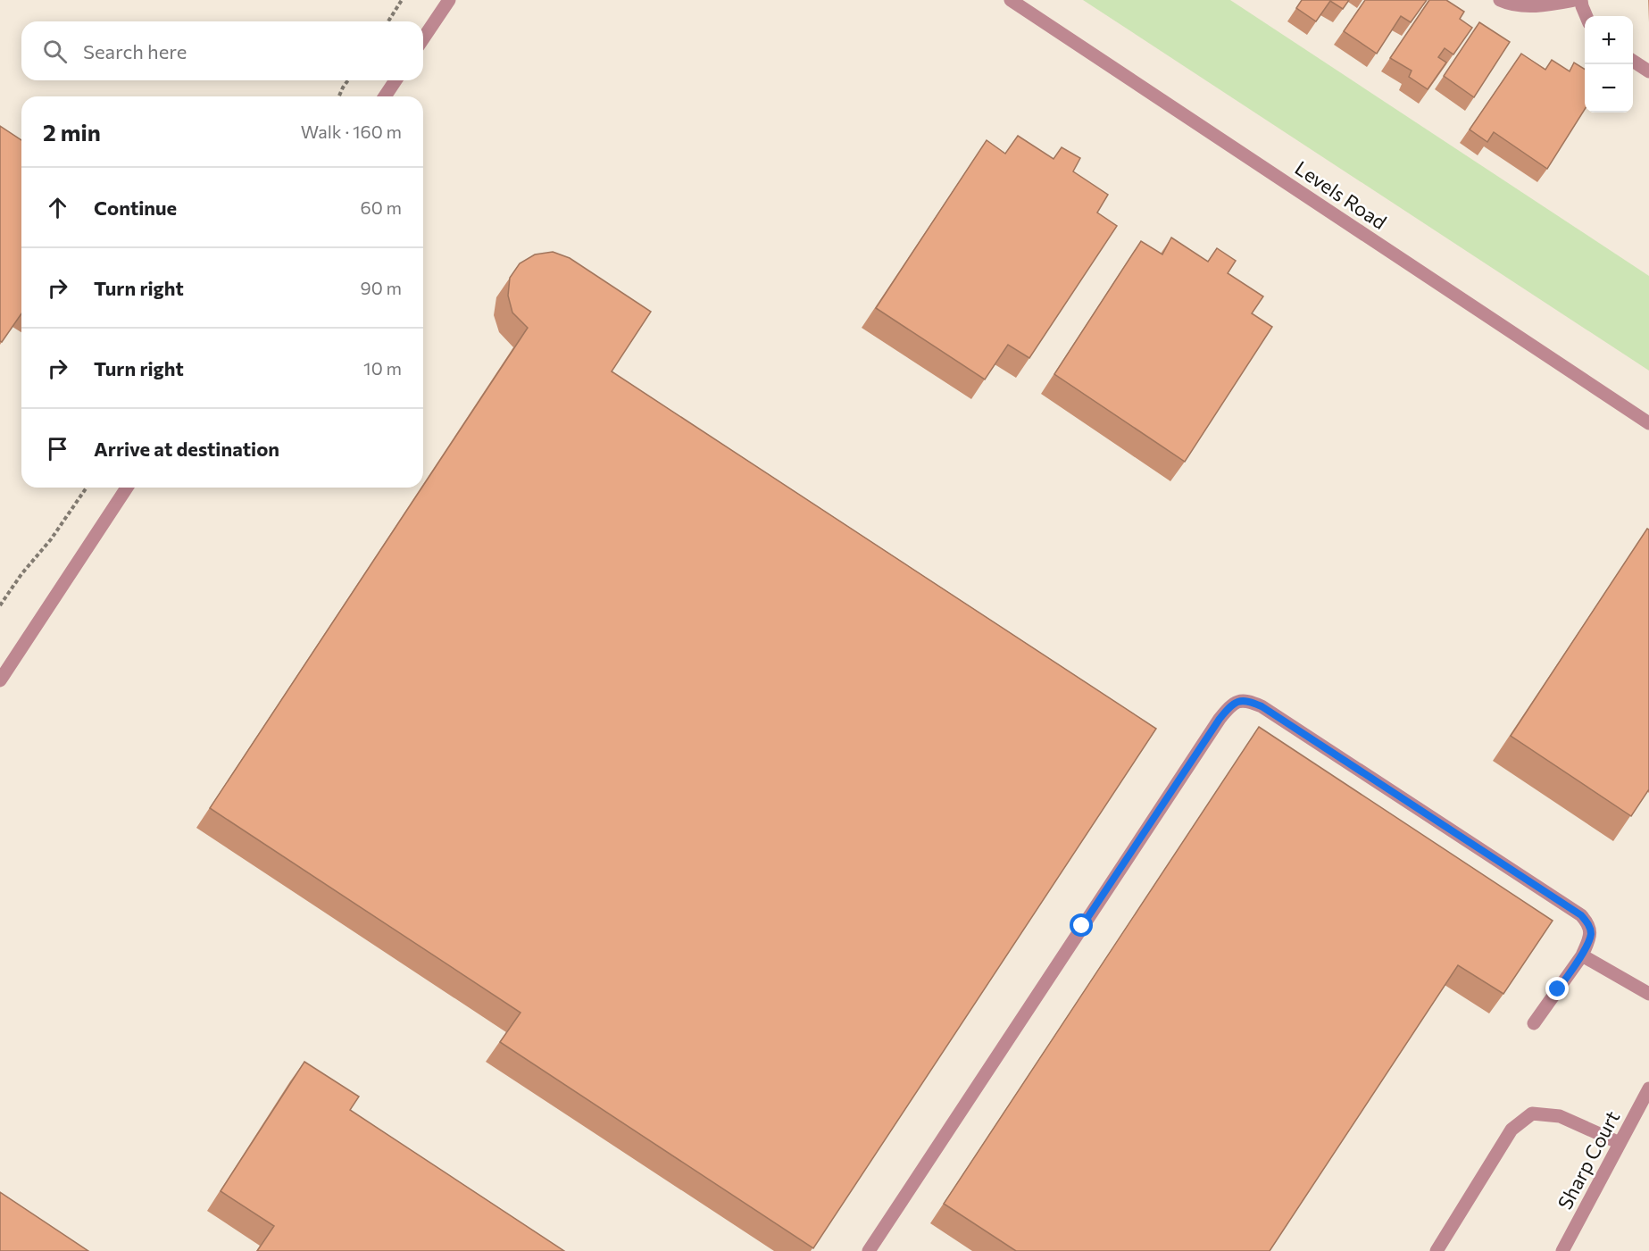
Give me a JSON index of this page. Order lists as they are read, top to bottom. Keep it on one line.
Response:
{"streets":{"street":["Levels Road","Sharp Court"]},"page":{"map_buttons":["+","−"],"search":"Search here","heading":["2 min","Walk · 160 m"],"list":[["Continue","60 m"],["Turn right","90 m"],["Turn right","10 m"],"Arrive at destination"]}}
